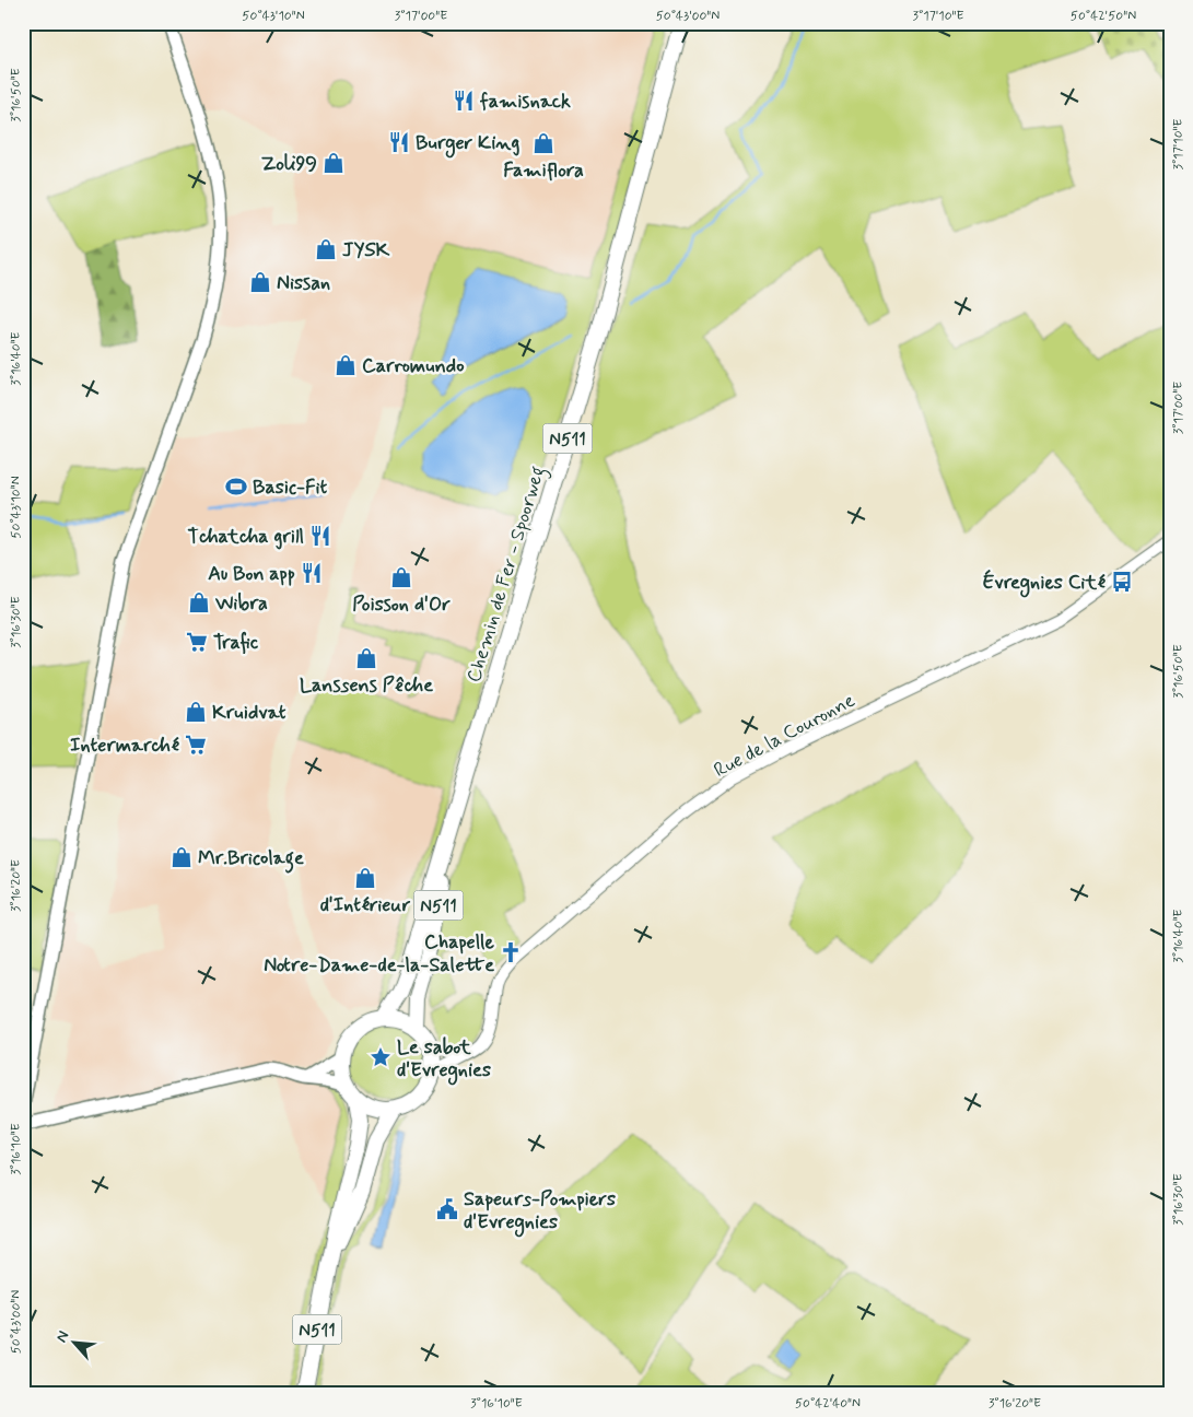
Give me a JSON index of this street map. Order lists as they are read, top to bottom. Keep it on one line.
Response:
{"streets":{"highway":["N511","Chemin de Fer - Spoorweg"],"street":["Rue de la Couronne"]},"crossings":[["N511","Chemin de Fer - Spoorweg"],["N511","Rue de la Couronne"],["Chemin de Fer - Spoorweg","Rue de la Couronne"]],"places":{"restaurant":["famisnack","Burger King","Tchatcha grill","Au Bon app"],"shop":["Famiflora","Zoli99","JYSK","Nissan","Carromundo","Poisson d'Or","Wibra","Lanssens Pêche","Kruidvat","Mr.Bricolage","d'Intérieur"],"sports":["Basic-Fit"],"bus stop":["Évregnies Cité"],"supermarket":["Trafic","Intermarché"],"church":["Chapelle Notre-Dame-de-la-Salette"],"place":["Le sabot d'Evregnies"],"public building":["Sapeurs-Pompiers d'Evregnies"]},"north":"top left","coordinates":["50°43'10\"N","3°17'00\"E","50°43'00\"N","3°17'10\"E","50°42'50\"N","3°16'50\"E","3°16'40\"E","3°16'30\"E","3°16'20\"E","3°16'10\"E","50°42'40\"N"]}
